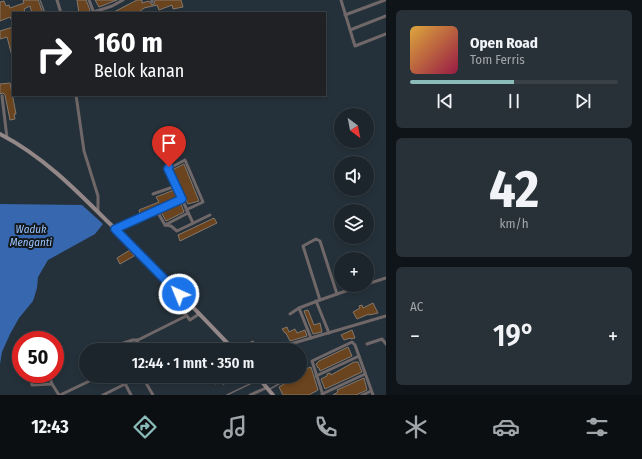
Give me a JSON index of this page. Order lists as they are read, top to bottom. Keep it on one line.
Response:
{"water":["Waduk Menganti"],"north":"bottom right","page":{"turn":["160 m","Belok kanan"],"song":["Open Road","Tom Ferris"],"map_buttons":"+","tile":[["42","km/h"],"AC"],"heat":["−","19°","+"],"limit":"50","trip":"12:44 · 1 mnt · 350 m","tabs":"12:43"}}
